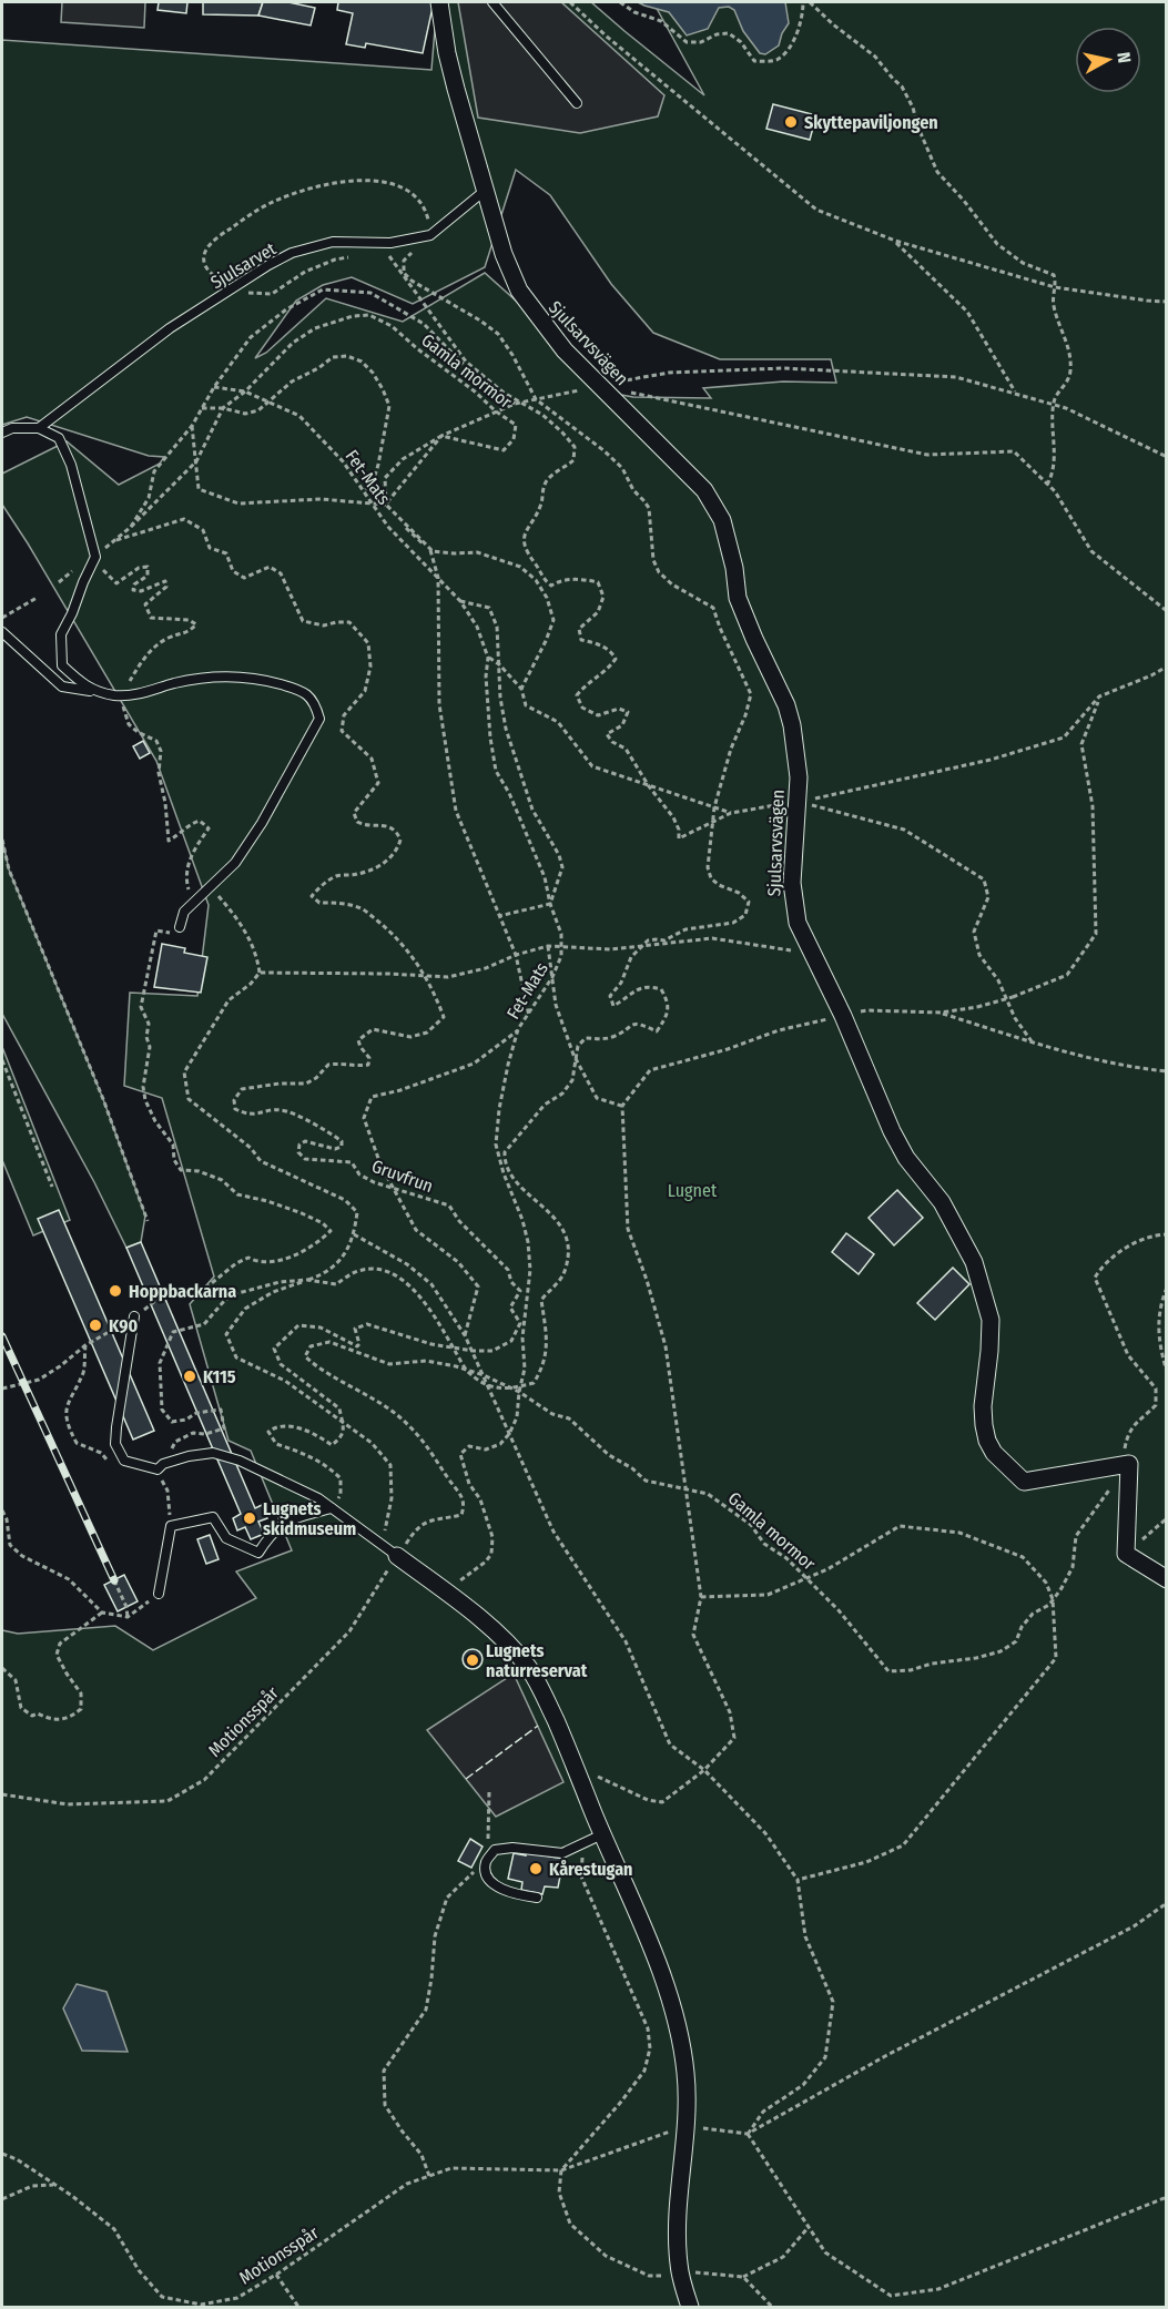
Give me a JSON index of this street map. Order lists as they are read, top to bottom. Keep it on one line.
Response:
{"streets":{"street":["Sjulsarvsvägen"],"lane":["Sjulsarvet"],"path":["Gamla mormor","Fet-Mats","Gruvfrun","Motionsspår"]},"crossings":[["Sjulsarvet","Sjulsarvsvägen"],["Sjulsarvsvägen","Gamla mormor"],["Gamla mormor","Fet-Mats"],["Gruvfrun","Motionsspår"]],"parks":["Lugnet"],"places":["Skyttepaviljongen","Hoppbackarna","K90","K115","Lugnets skidmuseum","Lugnets naturreservat","Kårestugan"],"north":"right"}
